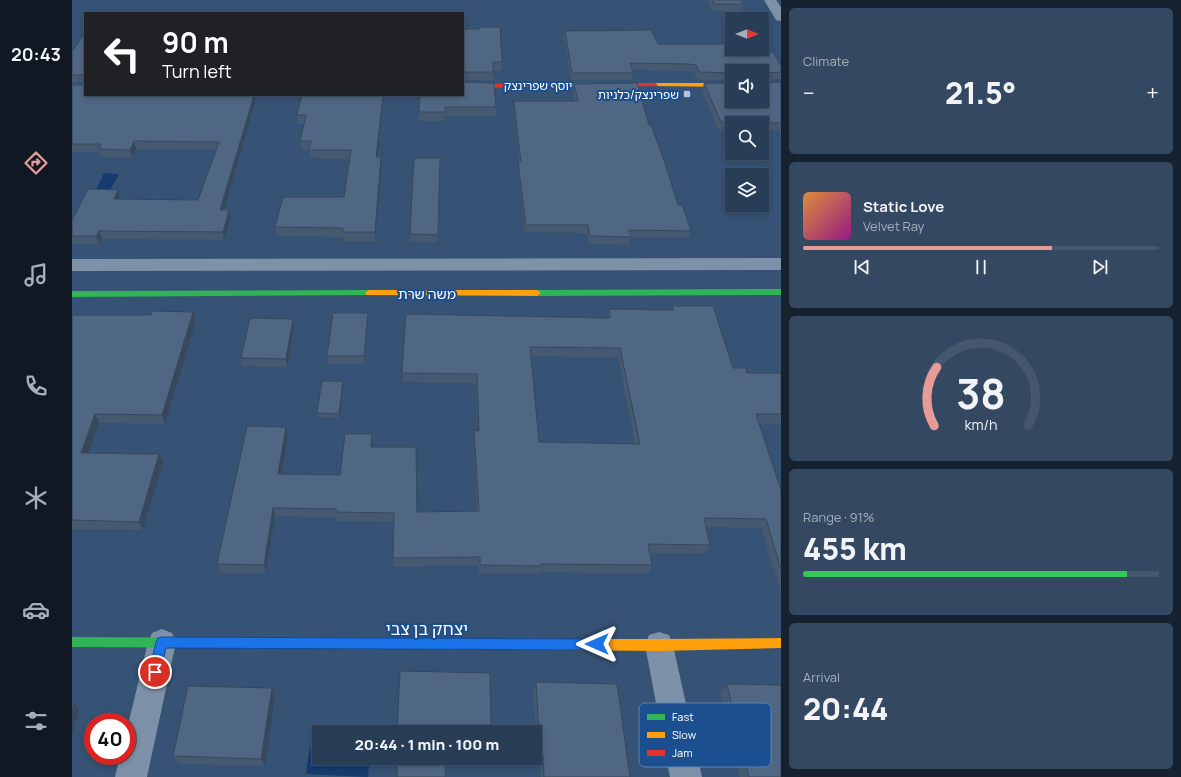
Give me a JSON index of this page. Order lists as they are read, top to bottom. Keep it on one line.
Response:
{"streets":{"street":["יוסף שפרינצק","משה שרת","יצחק בן צבי"]},"places":{"transit":["שפרינצק/כלניות"]},"legend":["Fast","Slow","Jam"],"north":"right","page":{"tabs":"20:43","tile":["Climate",["Range · 91%","455 km"],["Arrival","20:44"]],"turn":["90 m","Turn left"],"heat":["−","21.5°","+"],"song":["Static Love","Velvet Ray"],"limit":"40","trip":"20:44 · 1 min · 100 m","gauge":["38","km/h"]}}
